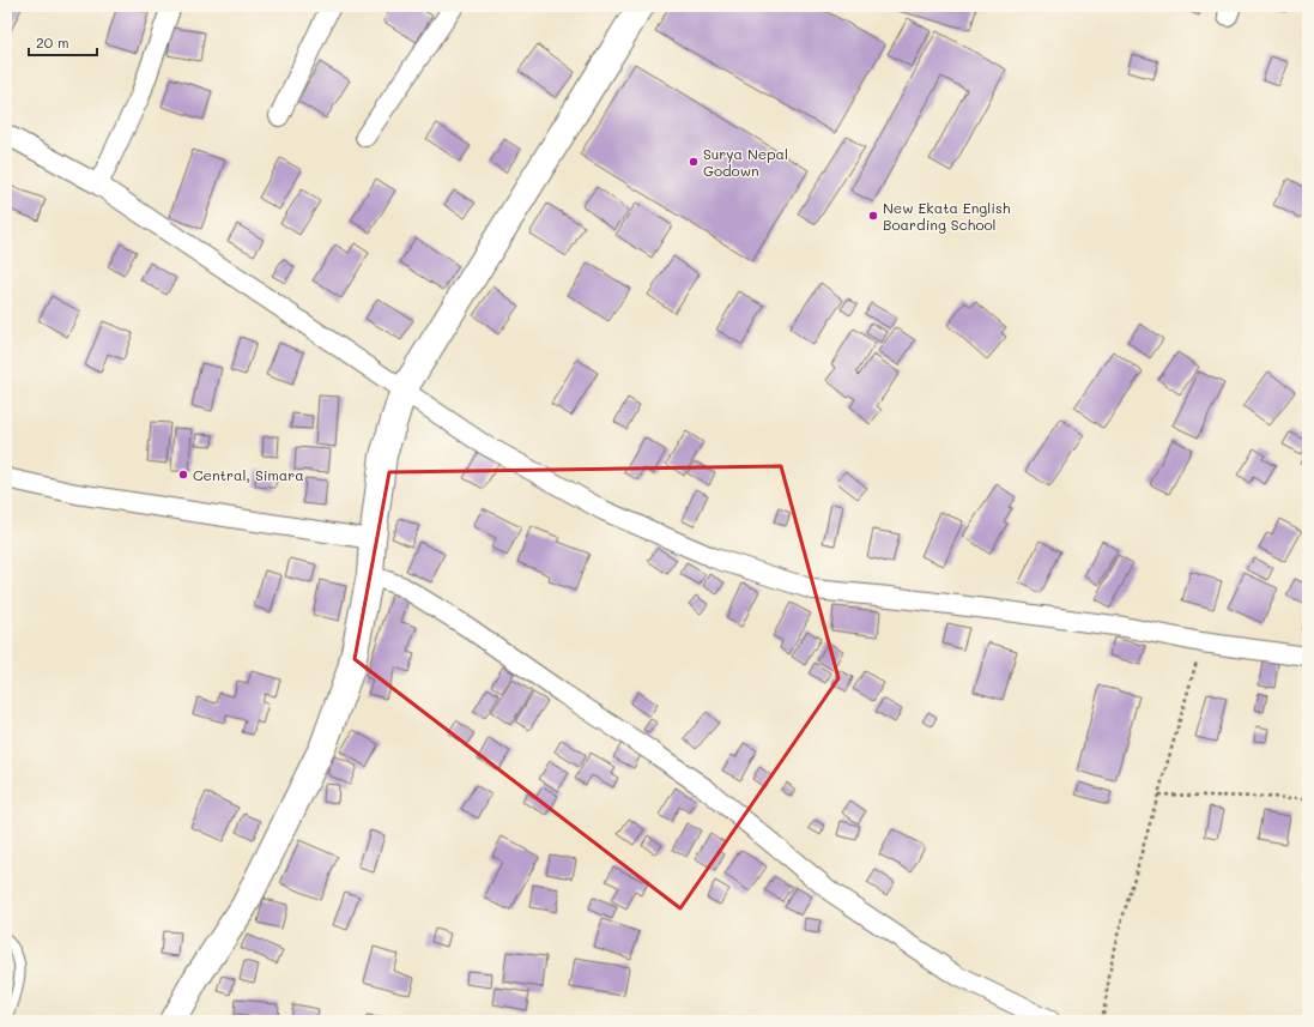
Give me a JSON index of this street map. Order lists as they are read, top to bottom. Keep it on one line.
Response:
{"places":["Surya Nepal Godown","New Ekata English Boarding School","Central, Simara"],"scale_bar":"20 m"}
